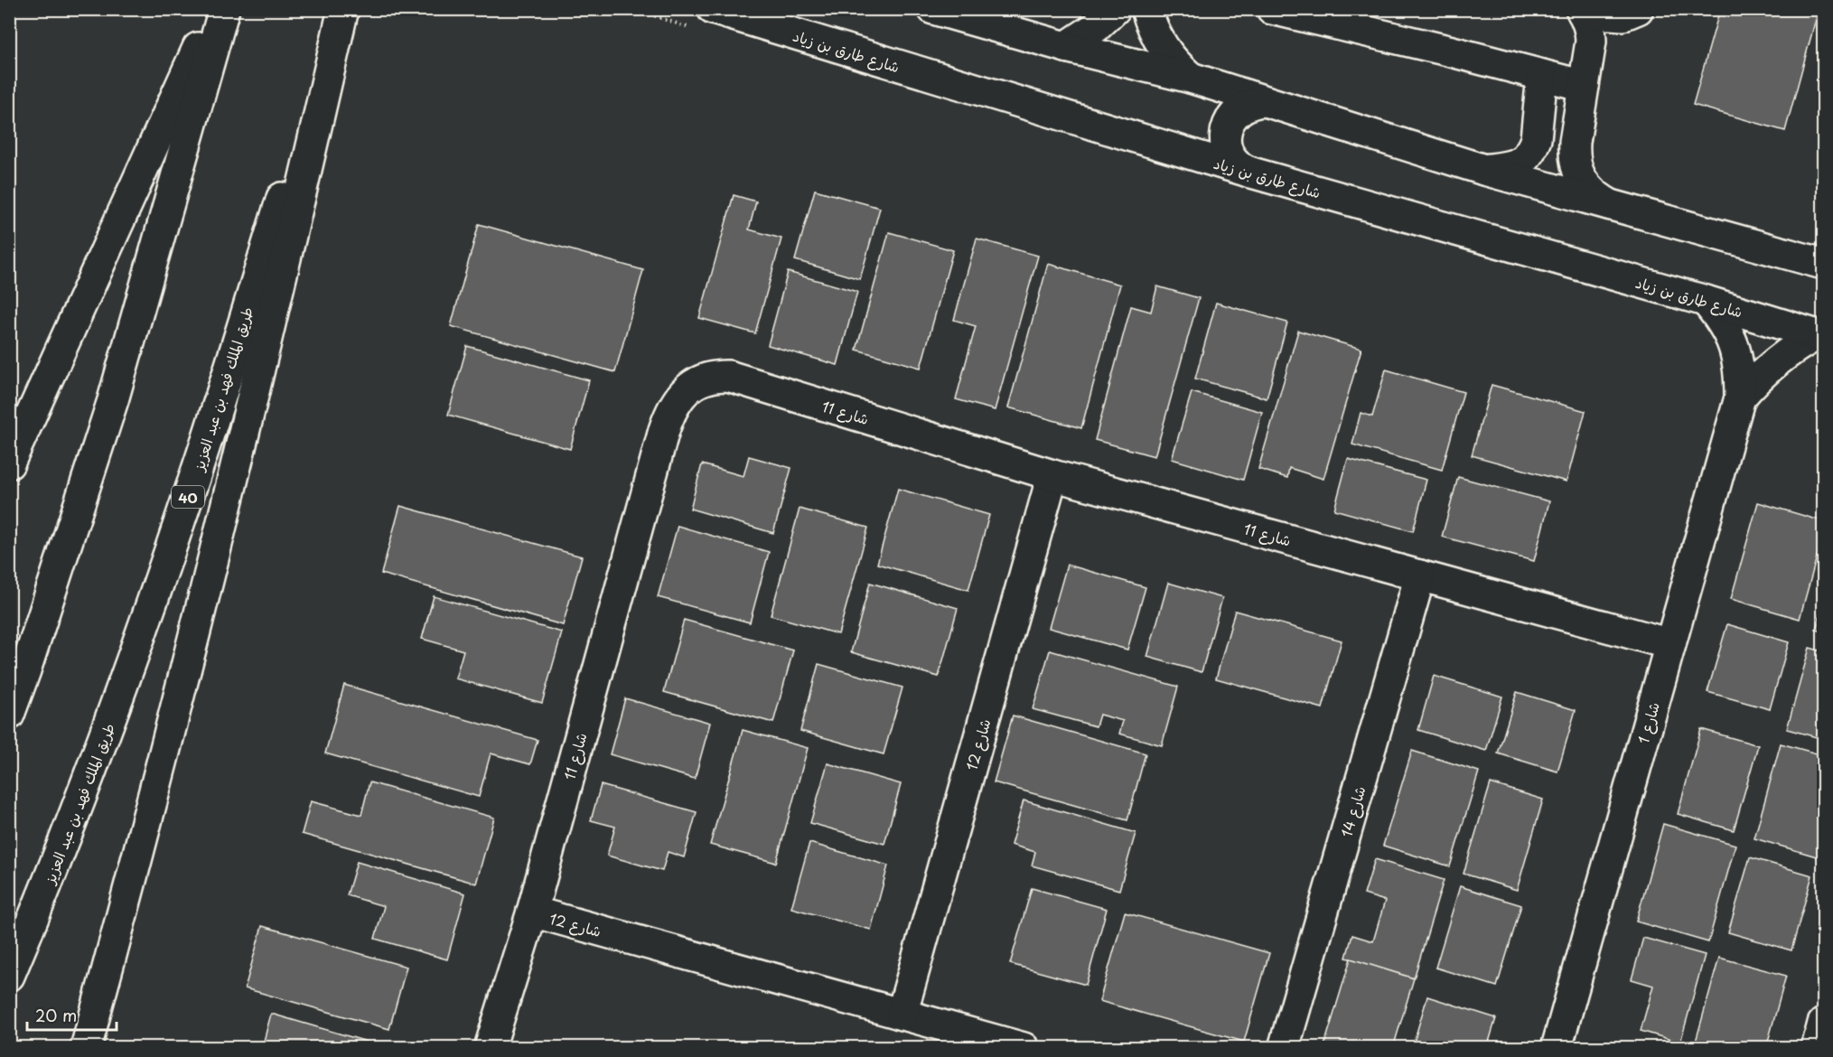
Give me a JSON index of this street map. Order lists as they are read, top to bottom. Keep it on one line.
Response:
{"streets":{"main road":["شارع طارق بن زياد","طريق الملك فهد بن عبد العزيز","شارع 11","40","شارع 1","شارع 12","شارع 14"]},"crossings":[["شارع طارق بن زياد","شارع 1"],["شارع 11","شارع 1"],["شارع 11","شارع 12"],["شارع 11","شارع 14"]],"scale_bar":"20 m"}
